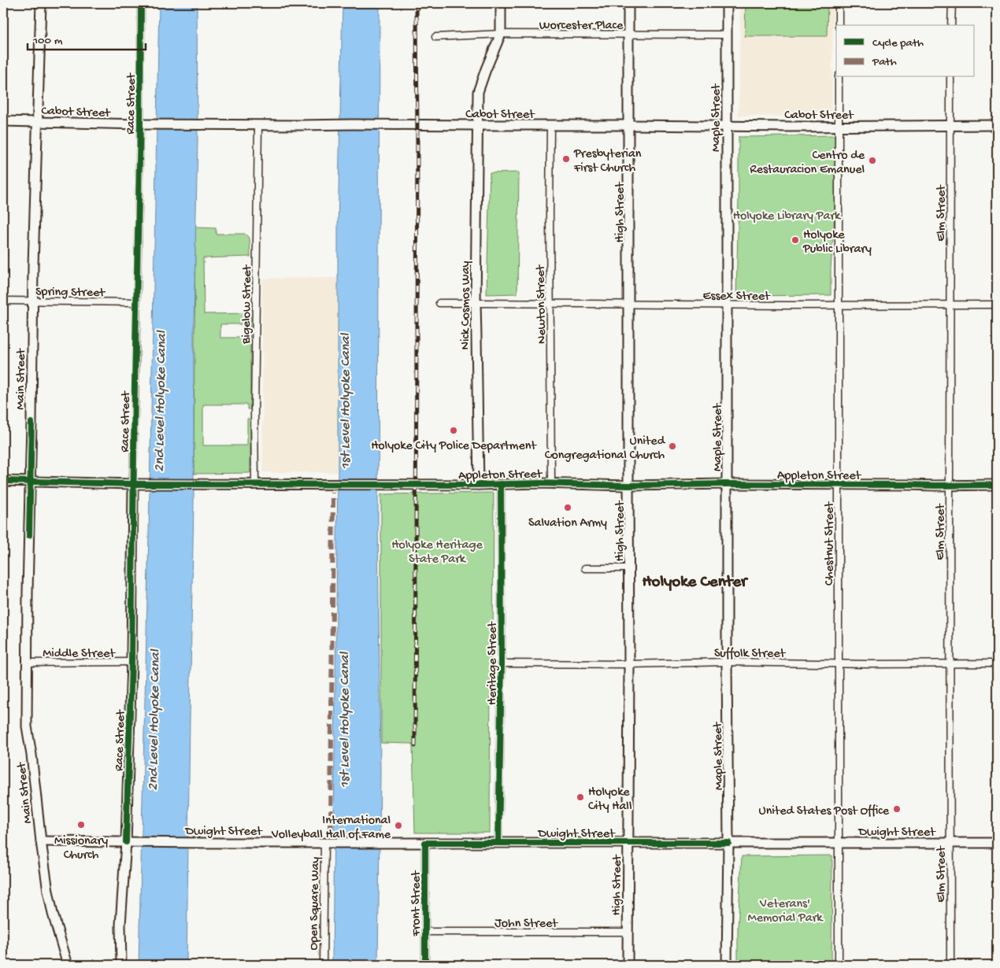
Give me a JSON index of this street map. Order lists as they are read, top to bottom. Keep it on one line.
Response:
{"streets":{"main road":["Race Street","Cabot Street","Maple Street","High Street","Nick Cosmos Way","Main Street","Appleton Street","Dwight Street"],"street":["Worcester Place","Elm Street","Spring Street","Essex Street","Bigelow Street","Newton Street","Chestnut Street","Middle Street","Suffolk Street","Heritage Street","Open Square Way","Front Street","John Street"]},"crossings":[["Worcester Place","Maple Street"],["Worcester Place","High Street"],["Worcester Place","Nick Cosmos Way"],["Race Street","Cabot Street"],["Race Street","Spring Street"],["Race Street","Appleton Street"],["Race Street","Middle Street"],["Race Street","Dwight Street"],["Cabot Street","Maple Street"],["Cabot Street","High Street"],["Cabot Street","Elm Street"],["Cabot Street","Bigelow Street"],["Cabot Street","Newton Street"],["Cabot Street","Nick Cosmos Way"],["Cabot Street","Main Street"],["Cabot Street","Chestnut Street"],["Maple Street","Essex Street"],["Maple Street","Appleton Street"],["Maple Street","Suffolk Street"],["Maple Street","Dwight Street"],["High Street","Essex Street"],["High Street","Appleton Street"],["High Street","Suffolk Street"],["High Street","Dwight Street"],["High Street","John Street"],["Elm Street","Essex Street"],["Elm Street","Appleton Street"],["Elm Street","Suffolk Street"],["Elm Street","Dwight Street"],["Spring Street","Main Street"],["Essex Street","Newton Street"],["Essex Street","Nick Cosmos Way"],["Essex Street","Chestnut Street"],["Bigelow Street","Appleton Street"],["Newton Street","Appleton Street"],["Nick Cosmos Way","Appleton Street"],["Main Street","Appleton Street"],["Main Street","Middle Street"],["Main Street","Dwight Street"],["Appleton Street","Chestnut Street"],["Appleton Street","Heritage Street"],["Chestnut Street","Suffolk Street"],["Chestnut Street","Dwight Street"],["Suffolk Street","Heritage Street"],["Heritage Street","Dwight Street"],["Dwight Street","Open Square Way"],["Dwight Street","Front Street"],["Front Street","John Street"]],"districts":["Holyoke Center"],"water":["2nd Level Holyoke Canal","1st Level Holyoke Canal"],"parks":["Holyoke Library Park","Holyoke Heritage State Park","Veterans' Memorial Park"],"places":["Presbyterian First Church","Centro de Restauracion Emanuel","Holyoke Public Library","Holyoke City Police Department","United Congregational Church","Salvation Army","Holyoke City Hall","United States Post Office","Missionary Church","International Volleyball Hall of Fame"],"legend":["Cycle path","Path"],"scale_bar":"100 m"}
